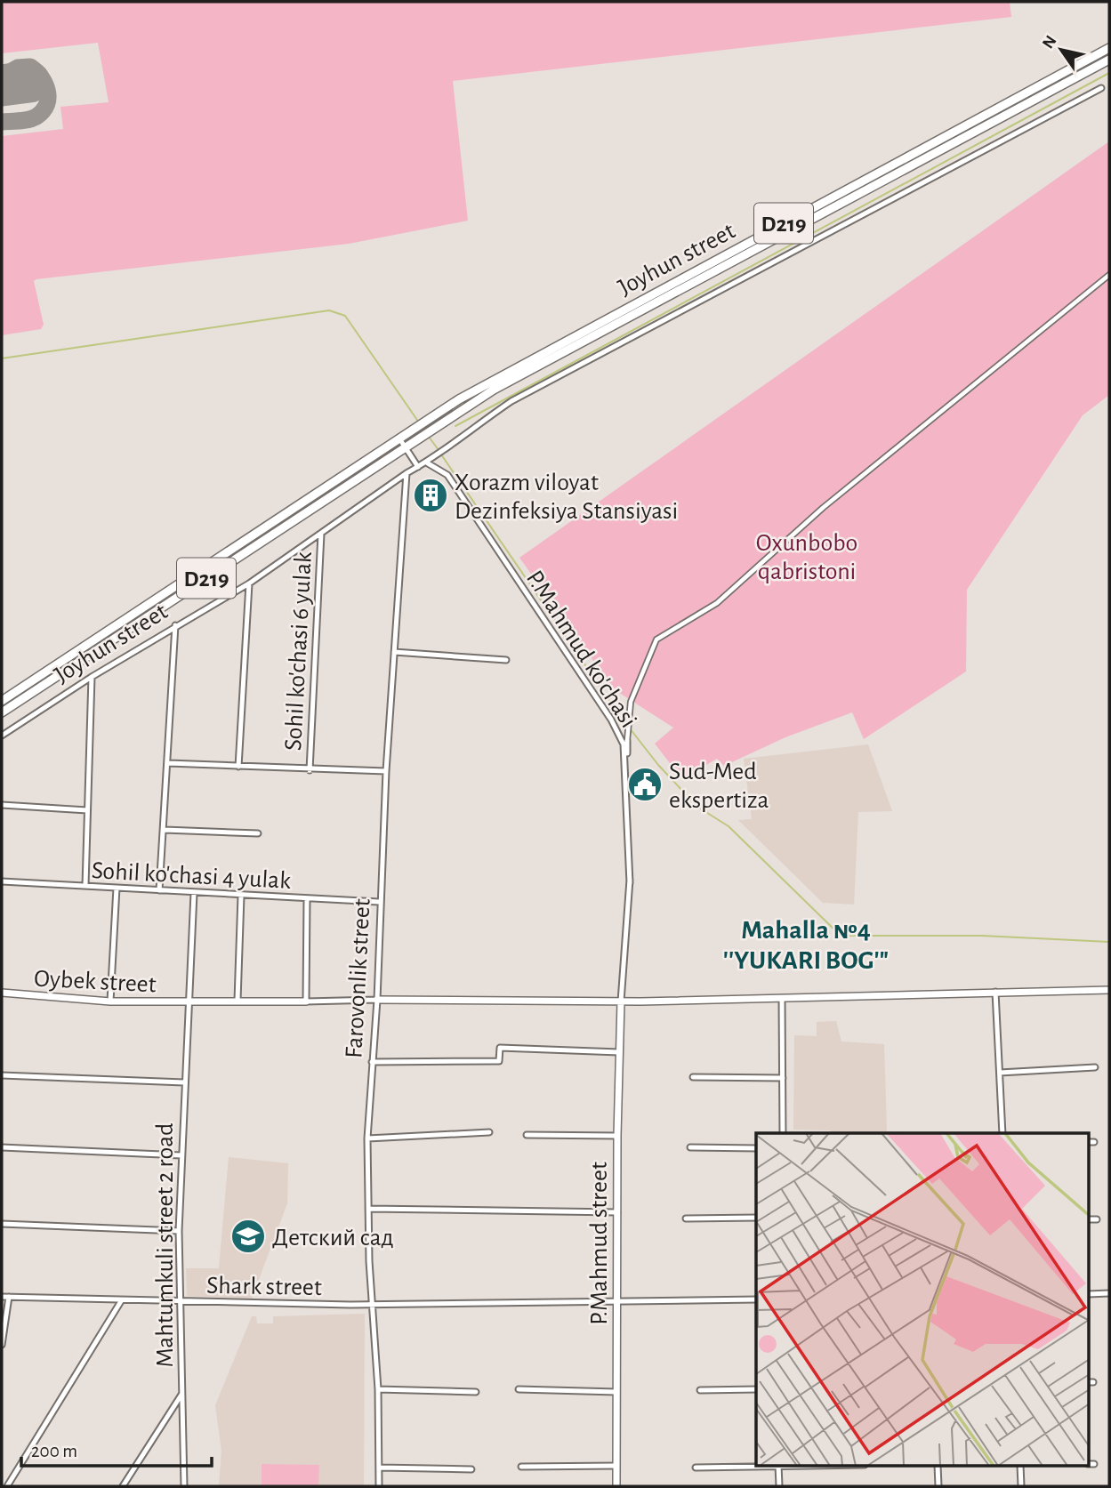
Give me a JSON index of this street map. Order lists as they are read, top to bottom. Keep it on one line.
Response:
{"streets":{"main road":["D219","Joyhun street"],"street":["P.Mahmud ko'chasi","Sohil ko'chasi 6 yulak","Sohil ko'chasi 4 yulak","Farovonlik street","Oybek street","P.Mahmud street","Mahtumkuli street 2 road","Shark street"]},"crossings":[["Joyhun street","P.Mahmud ko'chasi"],["Joyhun street","Sohil ko'chasi 6 yulak"],["Joyhun street","Farovonlik street"],["P.Mahmud ko'chasi","P.Mahmud street"],["Sohil ko'chasi 4 yulak","Farovonlik street"],["Sohil ko'chasi 4 yulak","Oybek street"],["Farovonlik street","Oybek street"],["Farovonlik street","Shark street"],["Oybek street","Mahtumkuli street 2 road"],["P.Mahmud street","Shark street"],["Mahtumkuli street 2 road","Shark street"]],"districts":["Mahalla №4 ''YUKARI BOG'\""],"parks":["Oxunbobo qabristoni"],"places":{"building":["Xorazm viloyat Dezinfeksiya Stansiyasi"],"public building":["Sud-Med ekspertiza"],"school or university":["Детский сад"]},"scale_bar":"200 m","north":"top left"}
